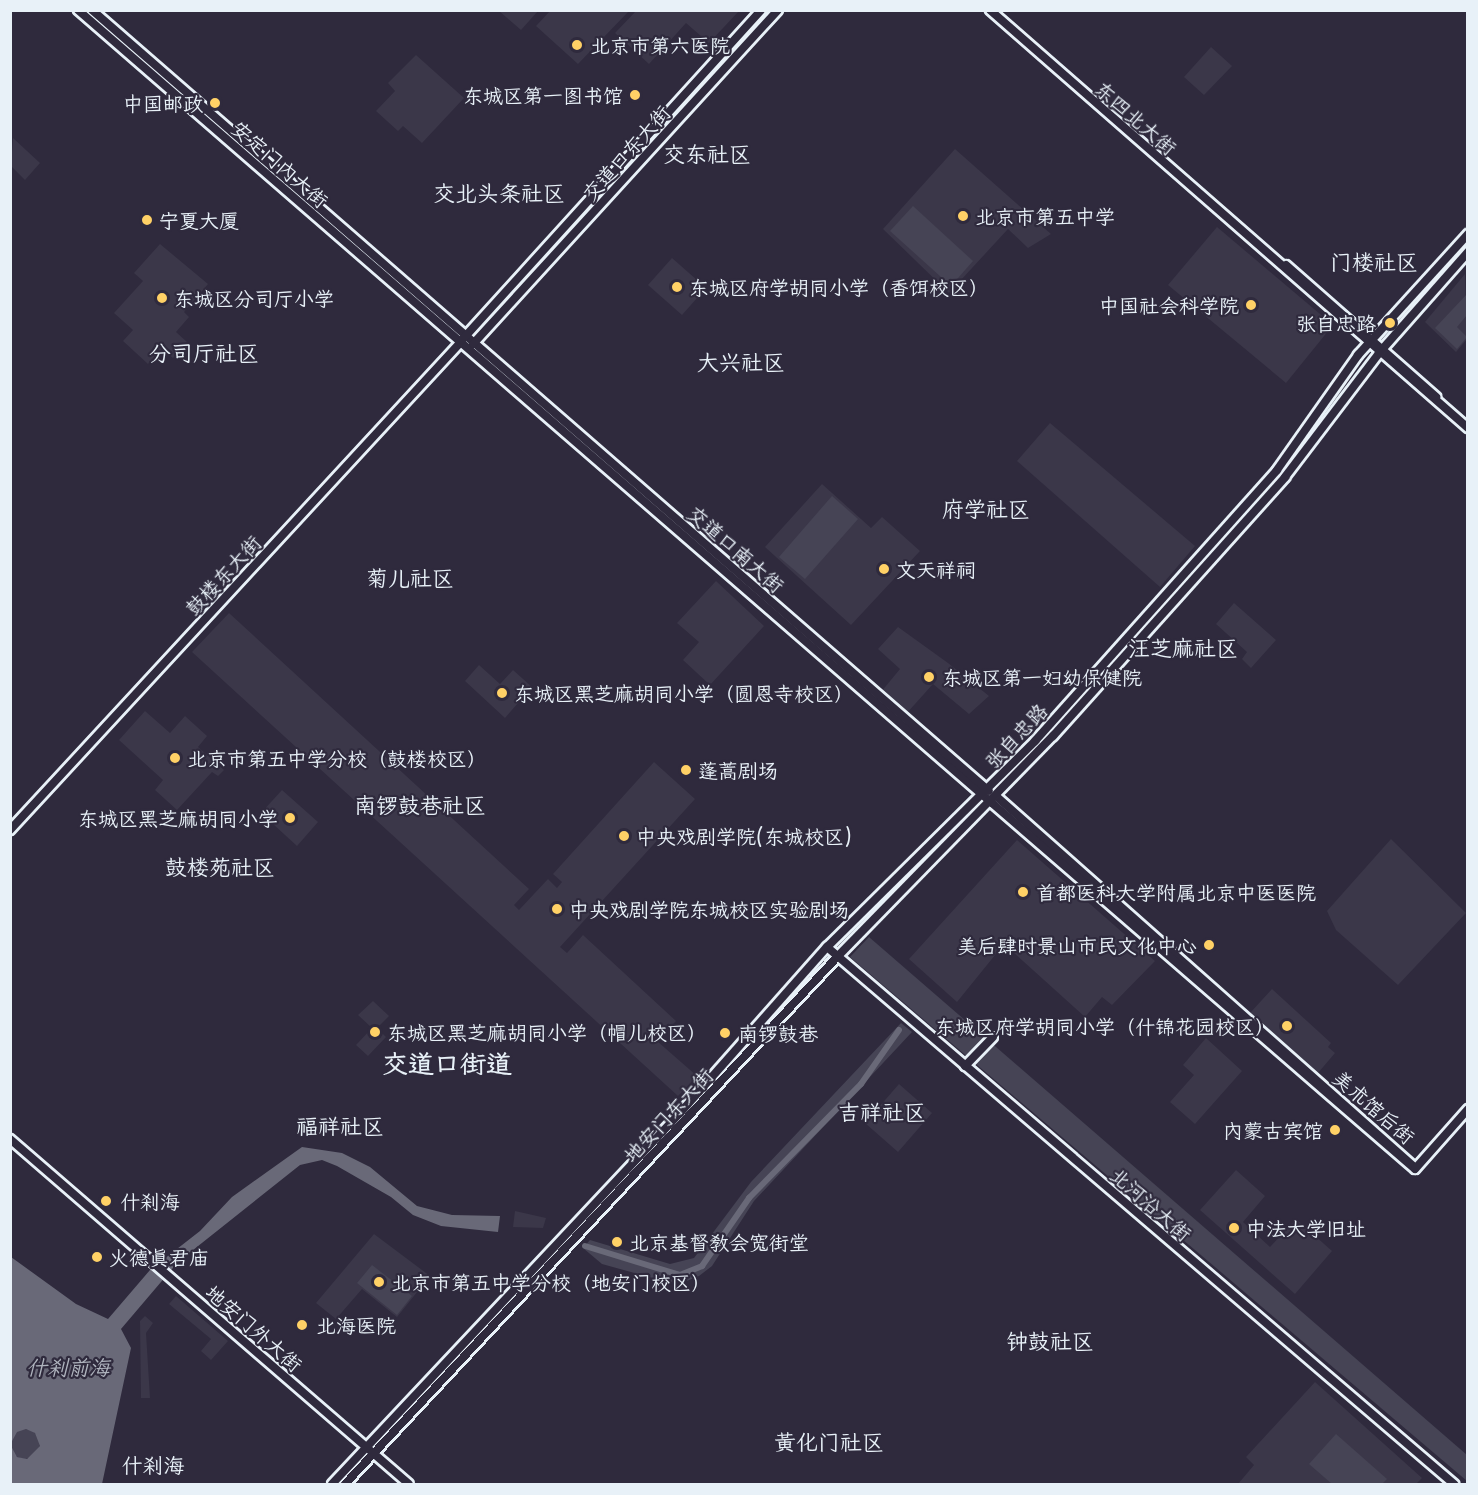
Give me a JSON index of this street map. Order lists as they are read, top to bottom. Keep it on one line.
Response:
{"streets":{"main road":["东四北大街","交道口东大街","安定门内大街","交道口南大街","鼓楼东大街","张自忠路","美术馆后街","地安门东大街","北河沿大街","地安门外大街"]},"crossings":[["东四北大街","张自忠路"],["交道口东大街","安定门内大街"],["交道口东大街","交道口南大街"],["交道口东大街","鼓楼东大街"],["安定门内大街","交道口南大街"],["安定门内大街","鼓楼东大街"],["交道口南大街","鼓楼东大街"],["交道口南大街","张自忠路"],["交道口南大街","地安门东大街"],["张自忠路","美术馆后街"],["张自忠路","地安门东大街"],["美术馆后街","地安门东大街"],["地安门东大街","北河沿大街"],["地安门东大街","地安门外大街"]],"districts":["交东社区","交北头条社区","门楼社区","分司厅社区","大兴社区","府学社区","菊儿社区","汪芝麻社区","南锣鼓巷社区","鼓楼苑社区","交道口街道","吉祥社区","福祥社区","钟鼓社区","黄化门社区","什刹海"],"water":["什刹前海"],"places":["北京市第六医院","东城区第一图书馆","中国邮政","北京市第五中学","宁夏大厦","东城区府学胡同小学（香饵校区）","东城区分司厅小学","中国社会科学院","张自忠路","文天祥祠","东城区第一妇幼保健院","东城区黑芝麻胡同小学（圆恩寺校区）","北京市第五中学分校（鼓楼校区）","蓬蒿剧场","东城区黑芝麻胡同小学","中央戏剧学院(东城校区)","首都医科大学附属北京中医医院","中央戏剧学院东城校区实验剧场","美后肆时景山市民文化中心","东城区府学胡同小学（什锦花园校区）","东城区黑芝麻胡同小学（帽儿校区）","南锣鼓巷","内蒙古宾馆","什刹海","中法大学旧址","北京基督教会宽街堂","火德真君庙","北京市第五中学分校（地安门校区）","北海医院"]}
